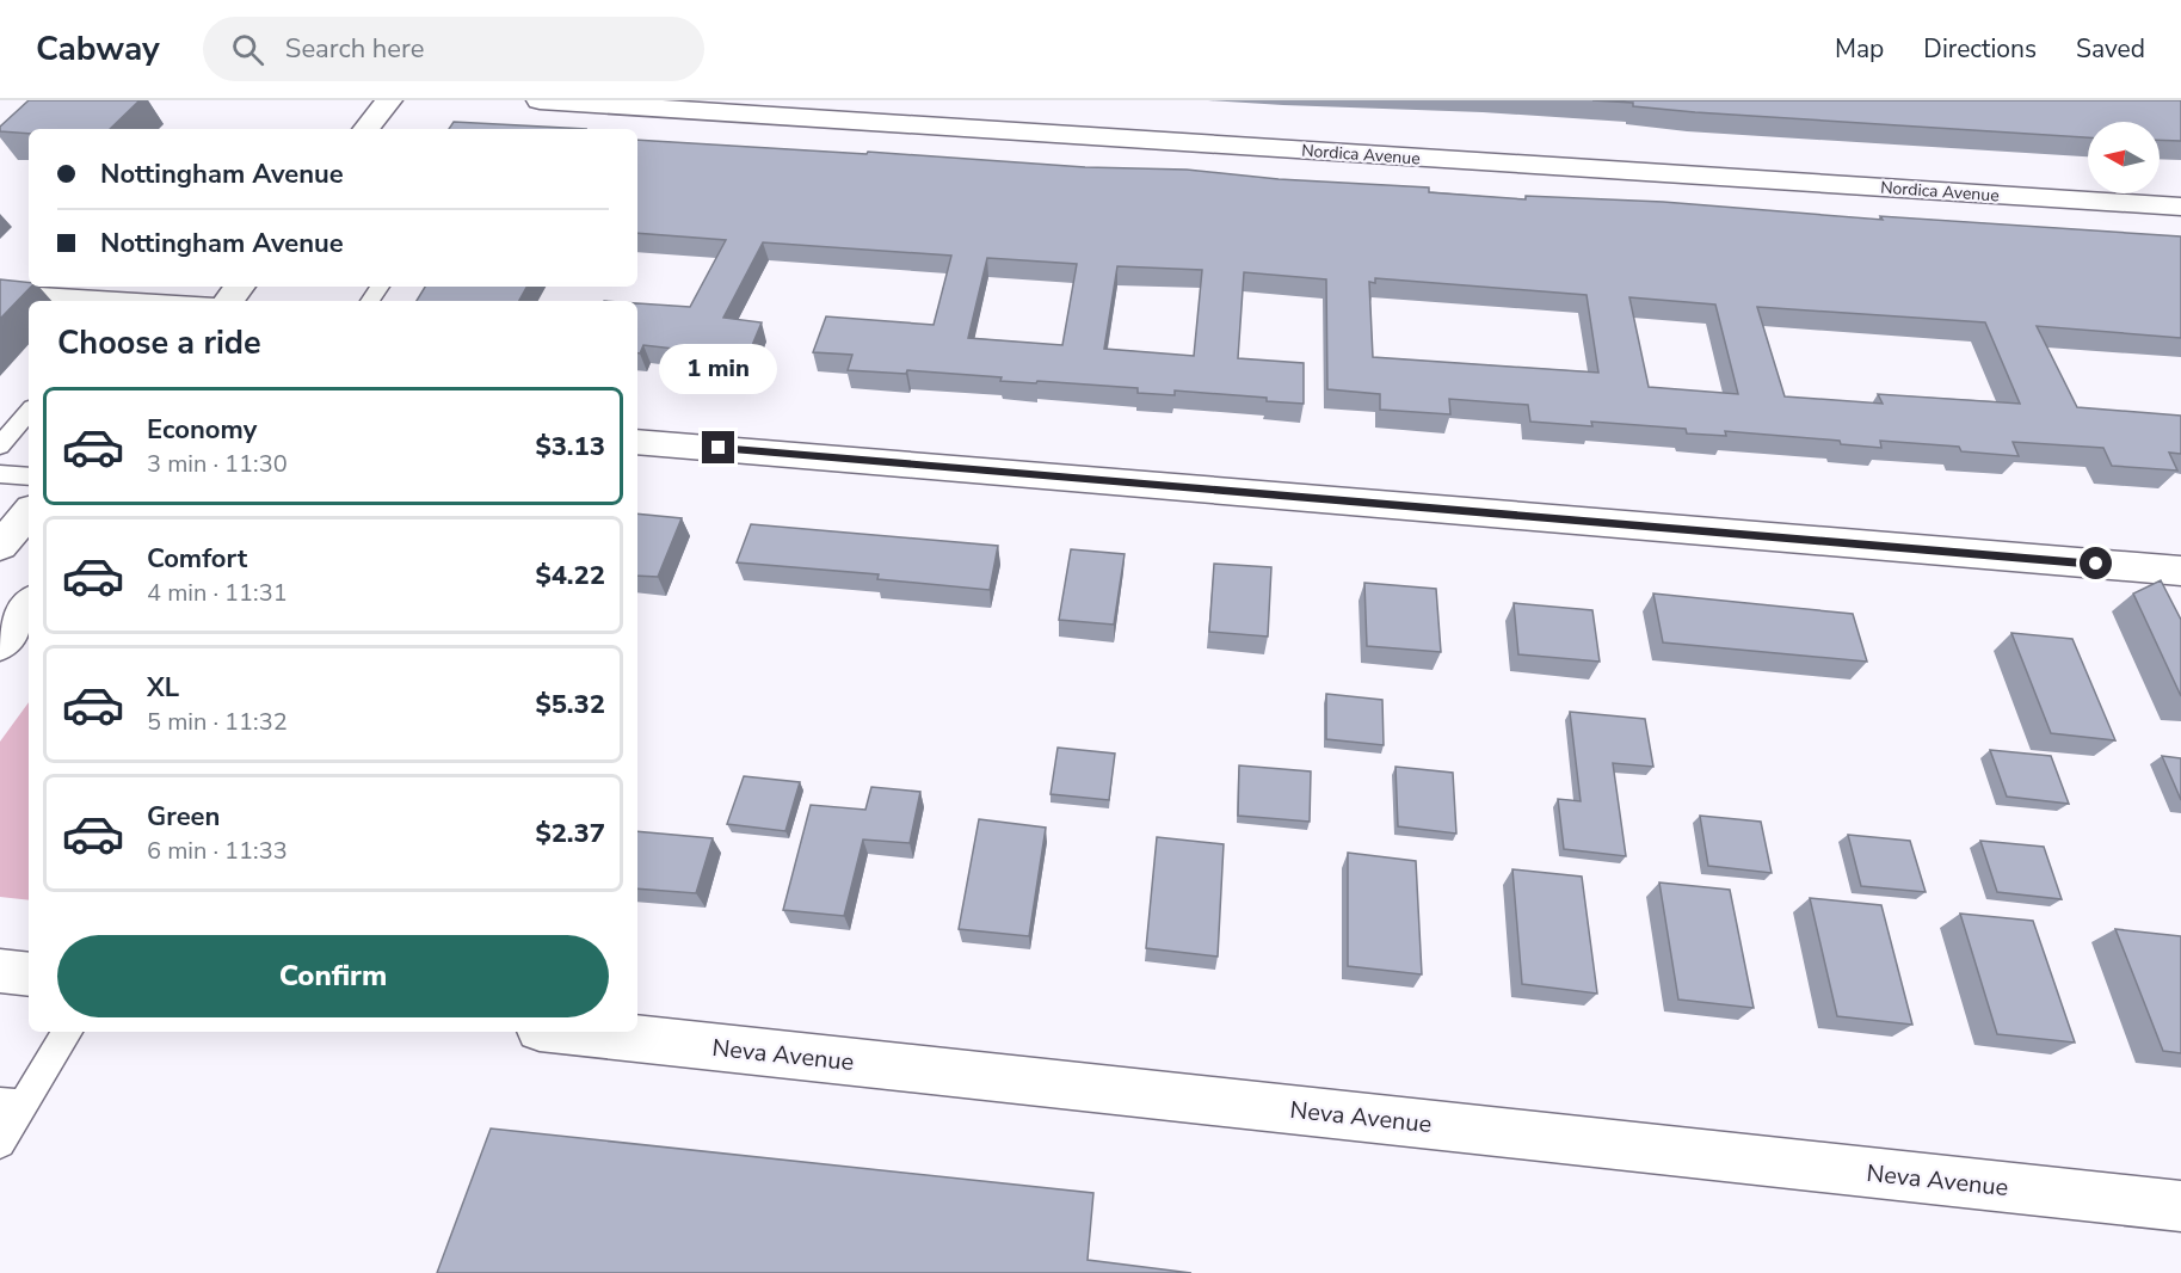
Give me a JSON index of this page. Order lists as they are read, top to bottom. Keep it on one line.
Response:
{"streets":{"street":["Nordica Avenue","Neva Avenue"]},"north":"left","page":{"header":"Cabway","search":"Search here","nav":["Map","Directions","Saved"],"banner":["Nottingham Avenue","Nottingham Avenue"],"heading":"Choose a ride","bubble":"1 min","list":[{"name":"Economy","note":"3 min · 11:30","value":"$3.13"},{"name":"Comfort","note":"4 min · 11:31","value":"$4.22"},{"name":"XL","note":"5 min · 11:32","value":"$5.32"},{"name":"Green","note":"6 min · 11:33","value":"$2.37"}],"buttons":"Confirm"}}
